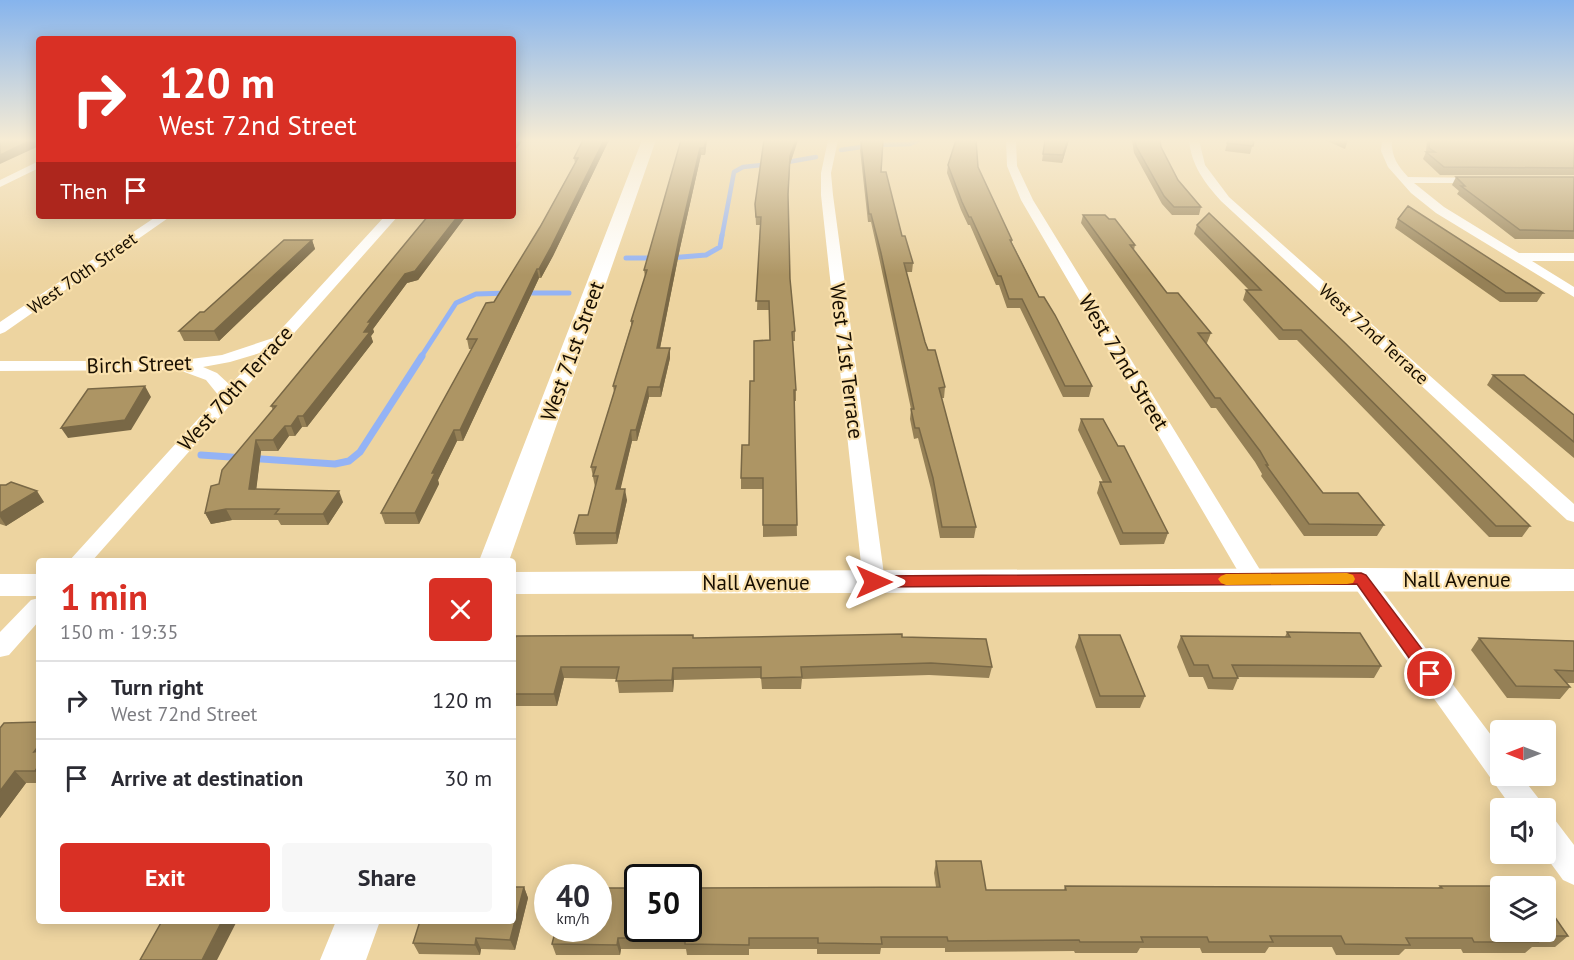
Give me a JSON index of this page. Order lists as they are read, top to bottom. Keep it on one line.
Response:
{"streets":{"street":["West 70th Street","West 72nd Terrace","West 71st Street","West 71st Terrace","West 72nd Street","Birch Street","West 70th Terrace","Nall Avenue"]},"crossings":[["West 71st Terrace","Nall Avenue"],["West 72nd Street","Nall Avenue"],["Birch Street","West 70th Terrace"]],"north":"left","page":{"turn":["120 m","West 72nd Street"],"then":"Then","heading":["1 min","150 m · 19:35"],"list":[{"name":"Turn right","note":"West 72nd Street","value":"120 m"},{"name":"Arrive at destination","value":"30 m"}],"buttons":["Exit","Share"],"speed":"40 km/h","limit":"50"}}
